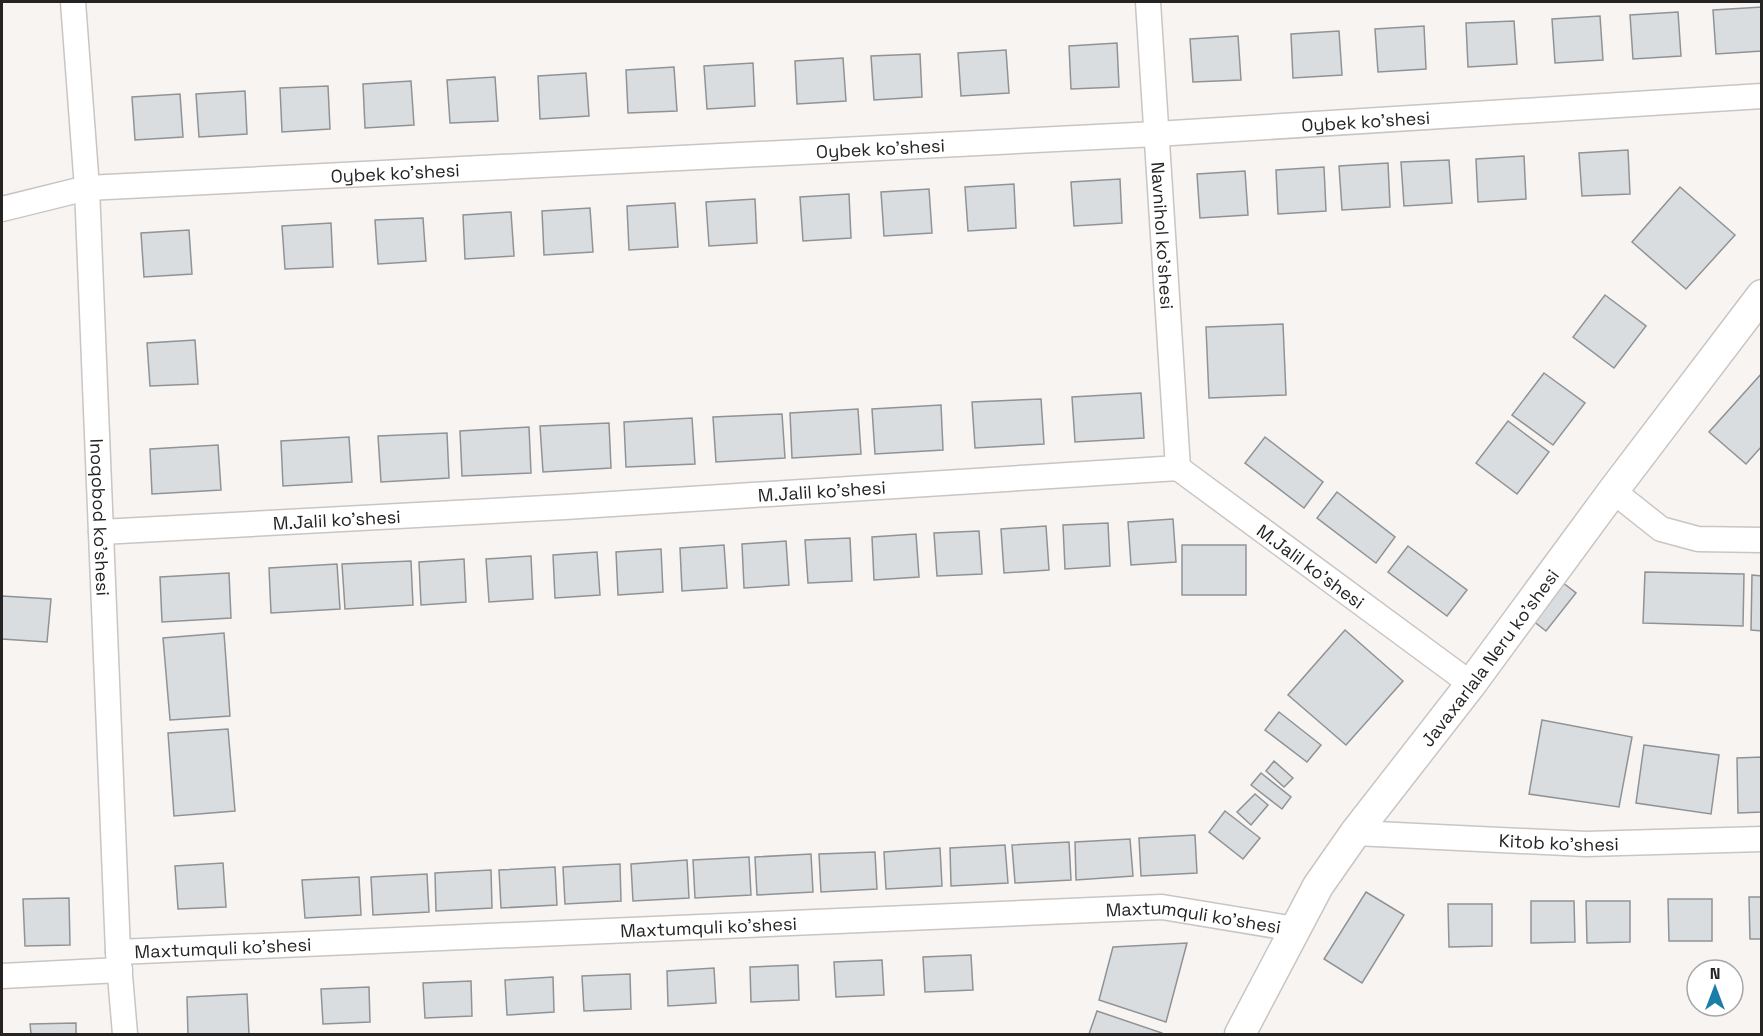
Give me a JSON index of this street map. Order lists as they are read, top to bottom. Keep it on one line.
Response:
{"streets":{"street":["Oybek ko'shesi","Navnihol ko'shesi","M.Jalil ko'shesi","Inoqobod ko'shesi","Javaxarlala Neru ko'shesi","Kitob ko'shesi","Maxtumquli ko'shesi"]},"crossings":[["Oybek ko'shesi","Navnihol ko'shesi"],["Oybek ko'shesi","Inoqobod ko'shesi"],["Navnihol ko'shesi","M.Jalil ko'shesi"],["M.Jalil ko'shesi","Inoqobod ko'shesi"],["M.Jalil ko'shesi","Javaxarlala Neru ko'shesi"],["Inoqobod ko'shesi","Maxtumquli ko'shesi"],["Javaxarlala Neru ko'shesi","Kitob ko'shesi"],["Javaxarlala Neru ko'shesi","Maxtumquli ko'shesi"]],"north":"top"}
